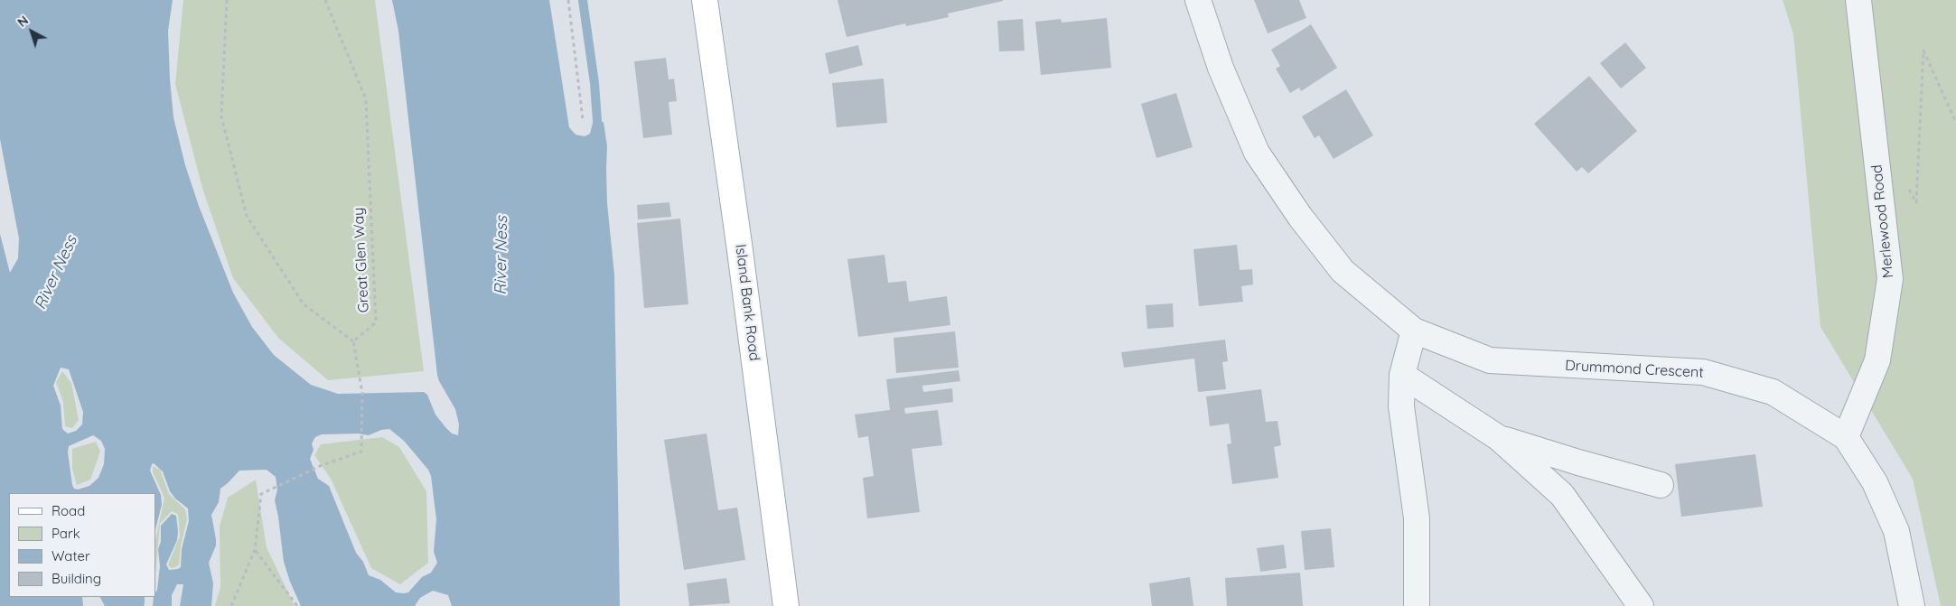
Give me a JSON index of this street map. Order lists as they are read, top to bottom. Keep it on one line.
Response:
{"streets":{"main road":["Island Bank Road"],"street":["Merlewood Road","Drummond Crescent"],"path":["Great Glen Way"]},"crossings":[["Merlewood Road","Drummond Crescent"]],"water":["River Ness"],"legend":["Road","Park","Water","Building"],"north":"top left"}
